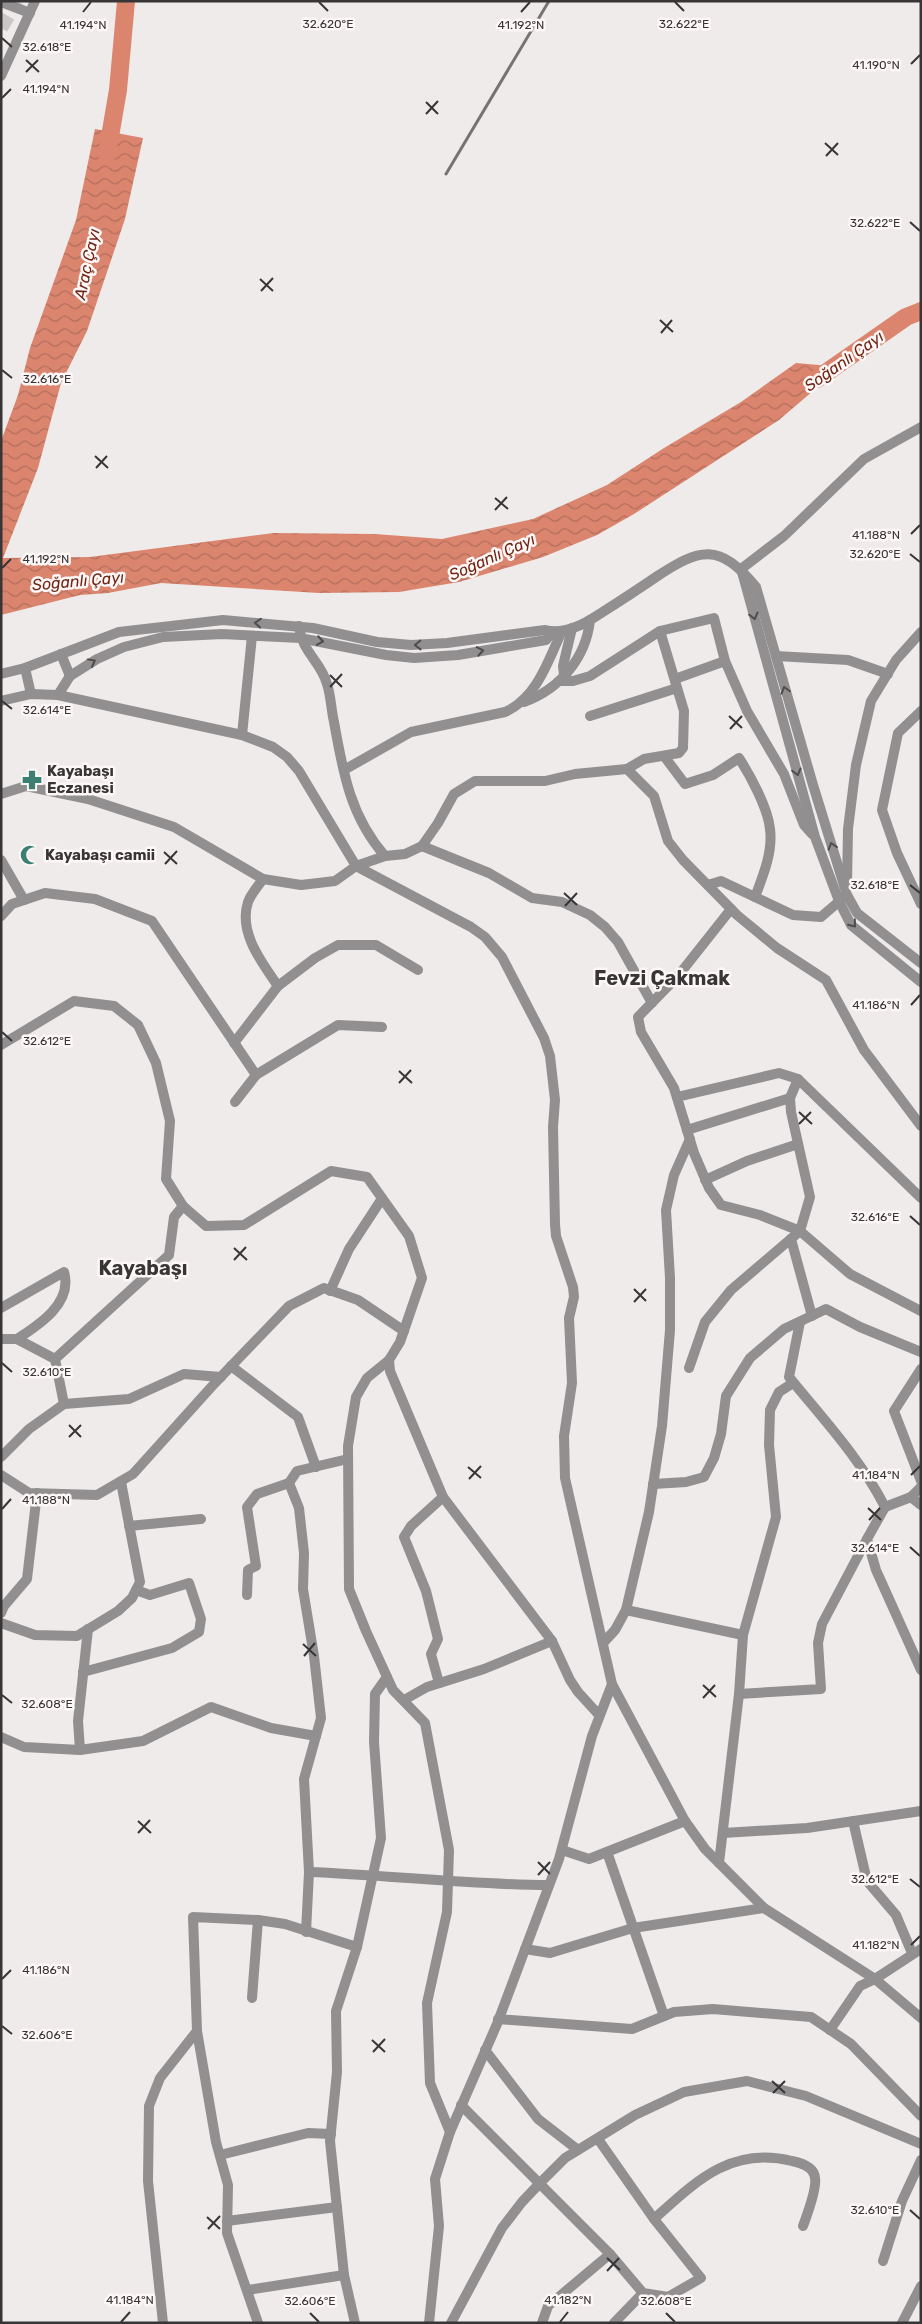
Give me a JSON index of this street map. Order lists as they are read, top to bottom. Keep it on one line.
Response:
{"districts":["Fevzi Çakmak","Kayabaşı"],"water":["Araç Çayı","Soğanlı Çayı"],"places":{"pharmacy":["Kayabaşı Eczanesi"],"mosque":["Kayabaşı camii"]},"coordinates":["32.620°E","32.622°E","41.194°N","41.192°N","32.618°E","41.190°N","32.616°E","41.188°N","32.614°E","41.186°N","32.612°E","32.610°E","41.184°N","32.608°E","41.182°N","32.606°E"]}
